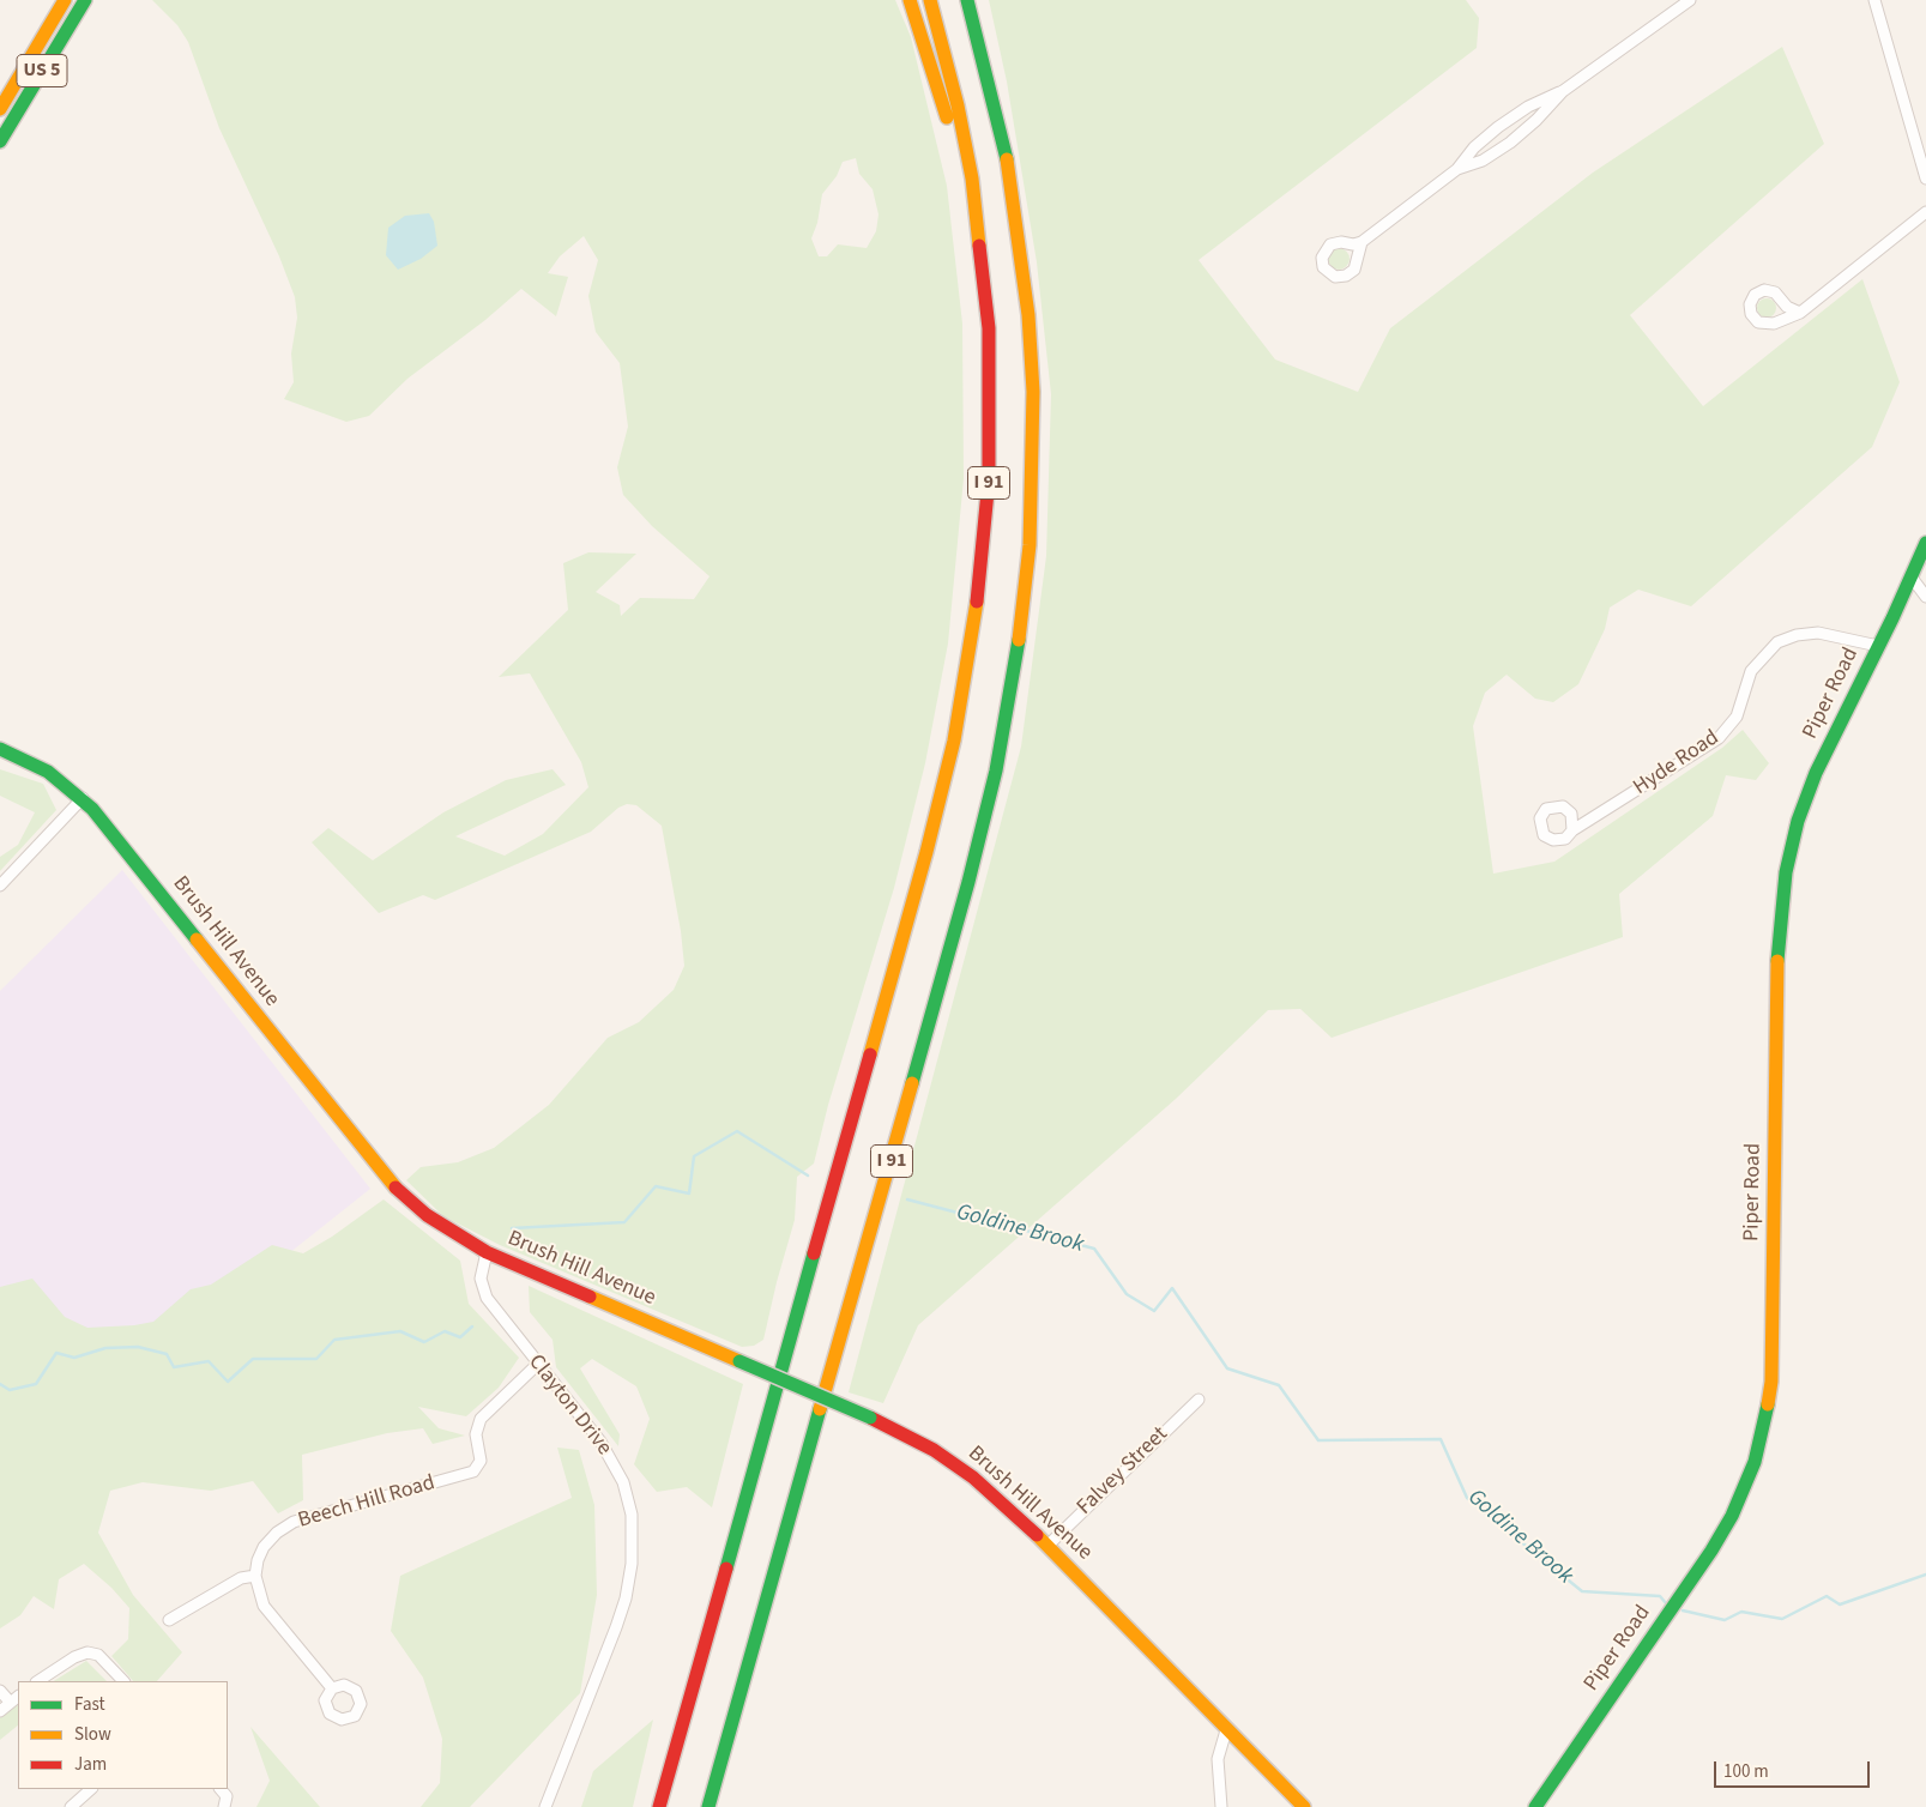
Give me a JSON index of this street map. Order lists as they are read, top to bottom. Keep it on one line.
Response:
{"streets":{"main road":["US 5","I 91","Piper Road","Brush Hill Avenue"],"street":["Hyde Road","Clayton Drive","Falvey Street","Beech Hill Road"]},"crossings":[["Piper Road","Hyde Road"],["Brush Hill Avenue","Clayton Drive"],["Brush Hill Avenue","Falvey Street"],["Clayton Drive","Beech Hill Road"]],"water":["Goldine Brook"],"legend":["Fast","Slow","Jam"],"scale_bar":"100 m"}
